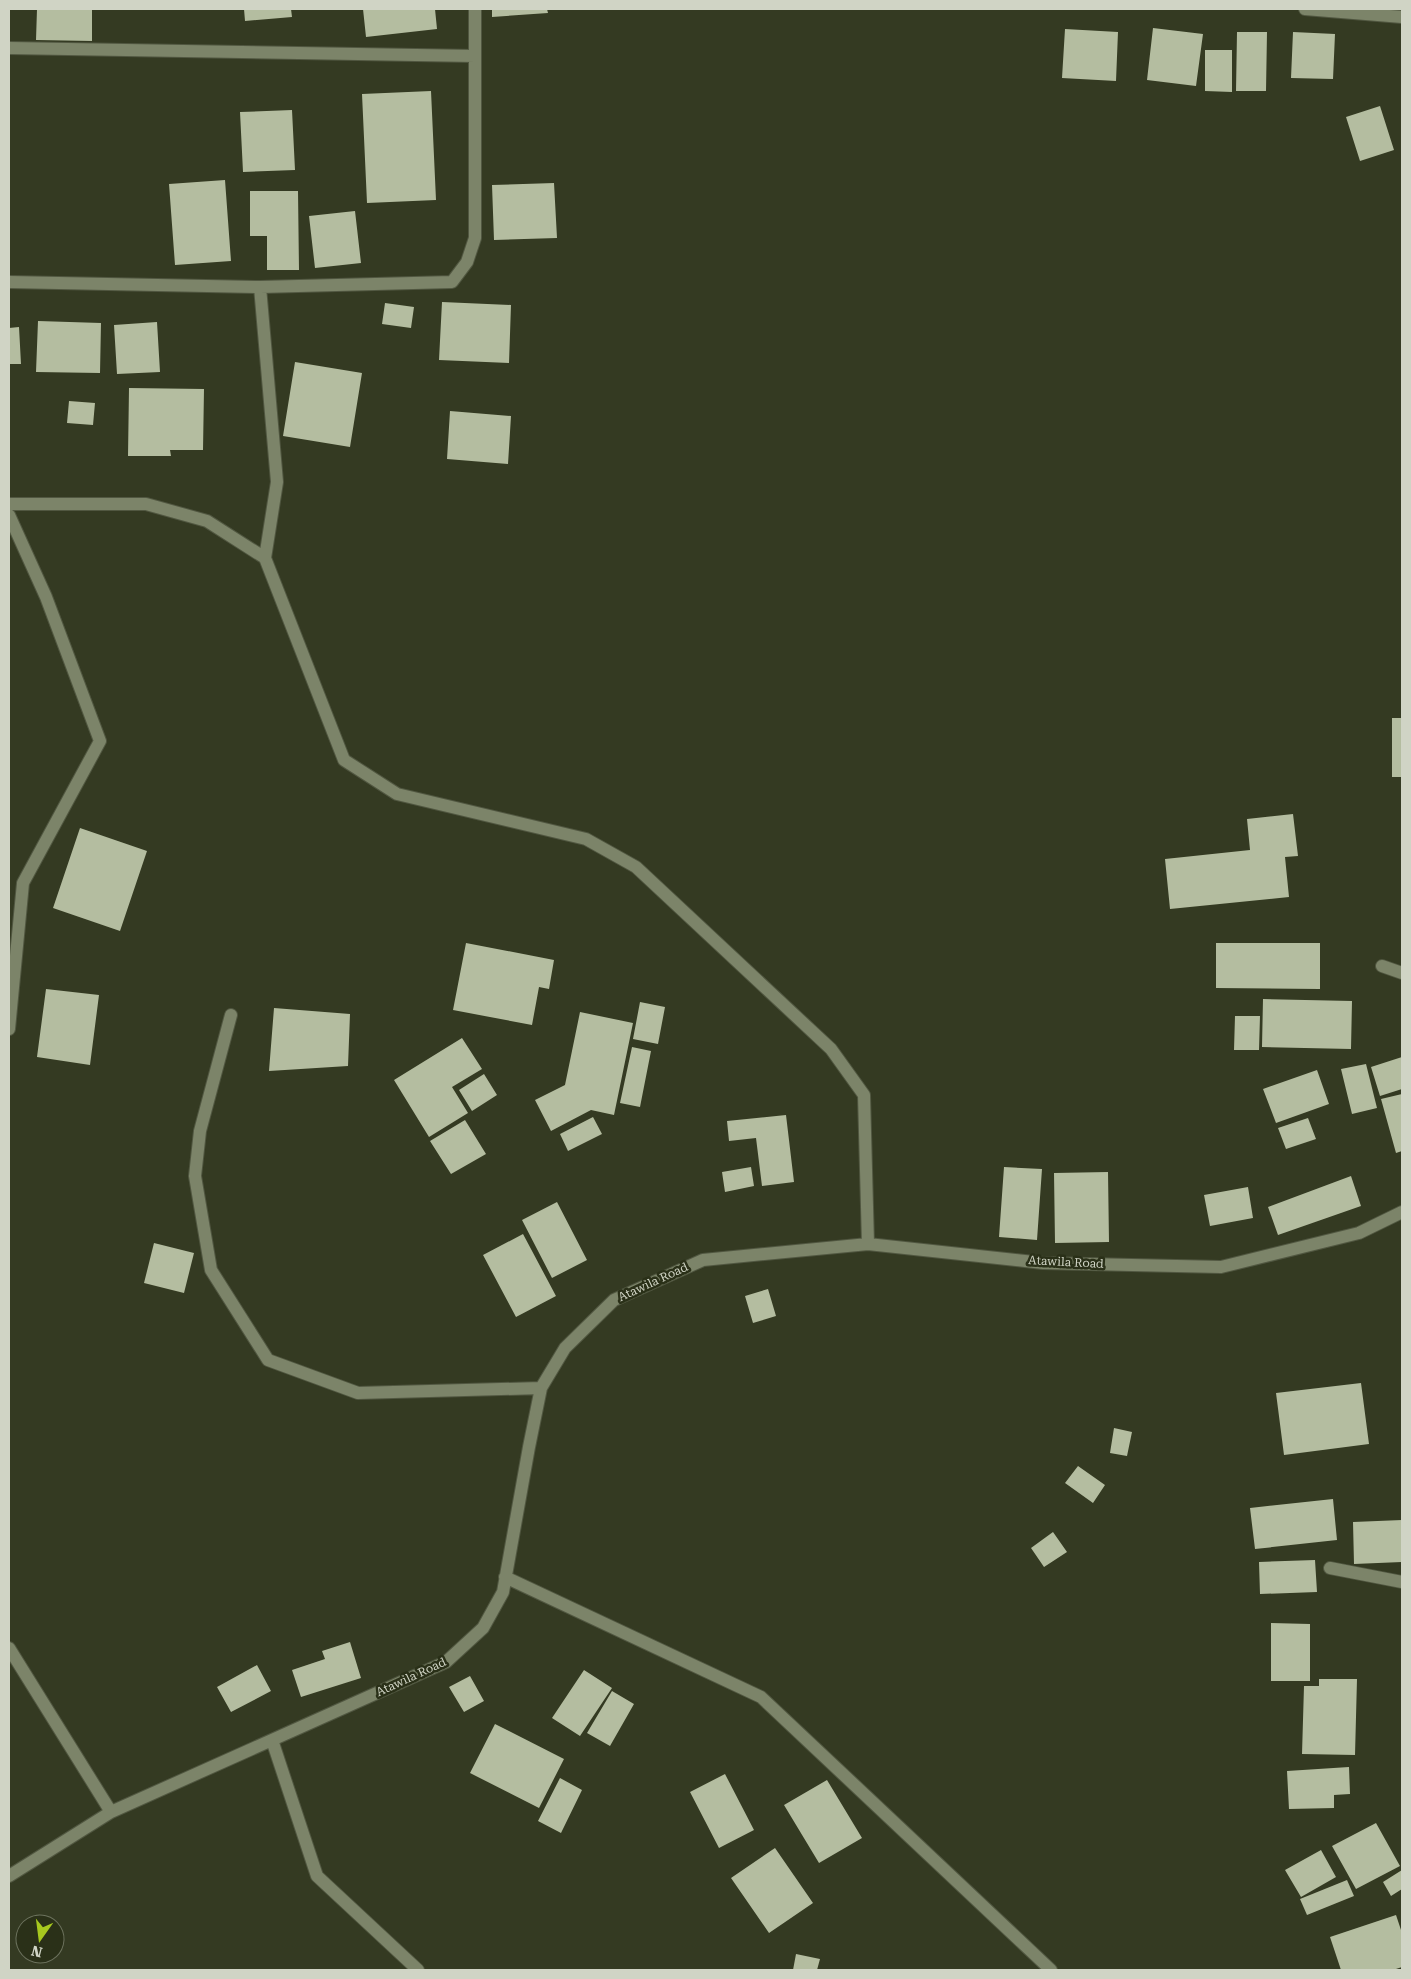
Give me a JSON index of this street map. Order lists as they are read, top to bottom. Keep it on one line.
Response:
{"streets":{"street":["Atawila Road"]},"north":"bottom"}
